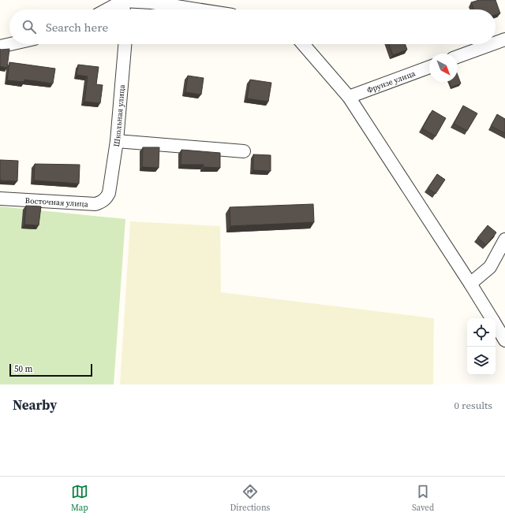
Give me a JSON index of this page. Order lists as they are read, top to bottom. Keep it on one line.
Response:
{"streets":{"street":["Фрунзе улица","Школьная улица","Восточная улица"]},"crossings":[["Школьная улица","Восточная улица"]],"scale_bar":"50 m","north":"bottom right","page":{"search":"Search here","scale":"50 m","heading":["Nearby","0 results"],"nav":["Map","Directions","Saved"]}}
